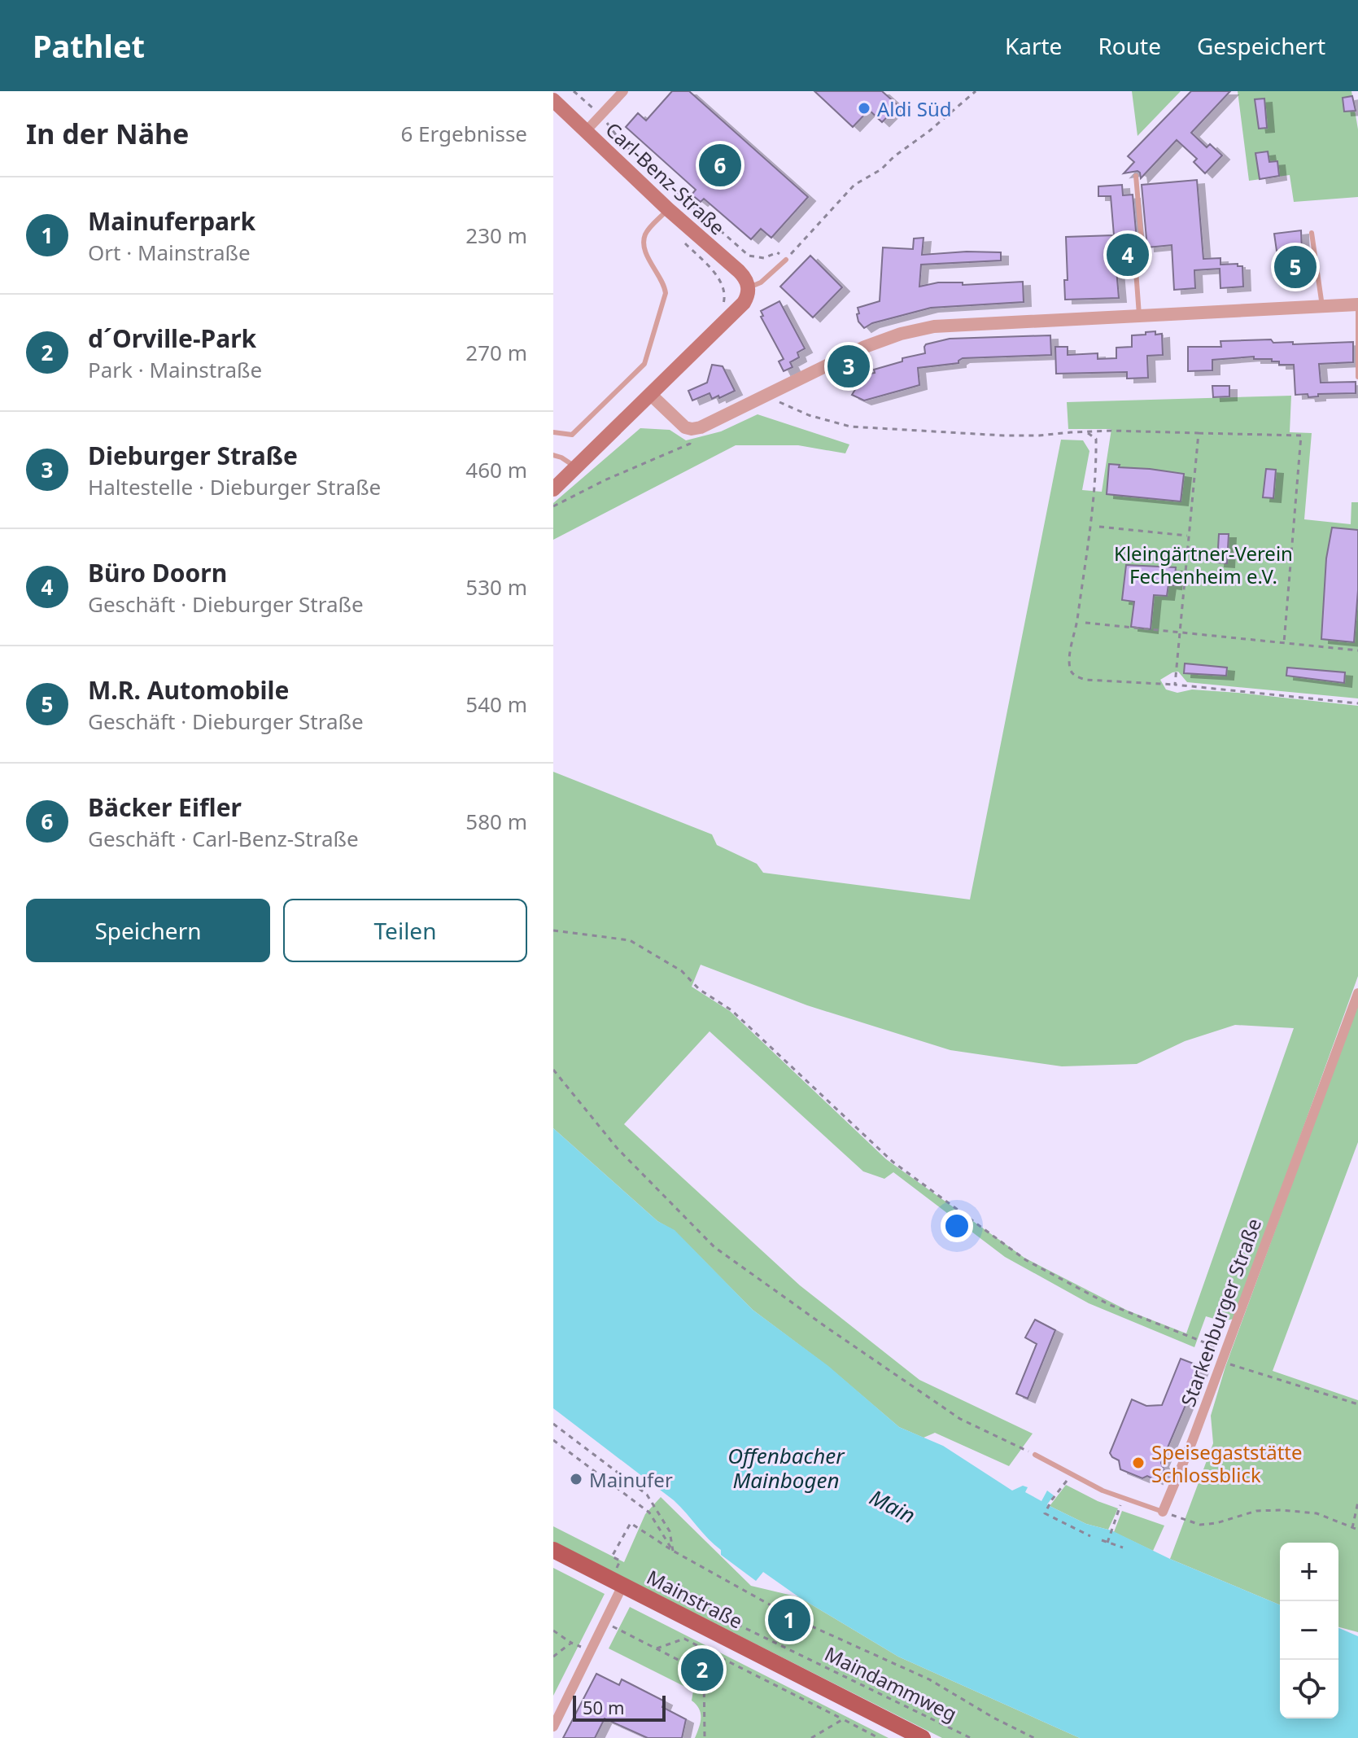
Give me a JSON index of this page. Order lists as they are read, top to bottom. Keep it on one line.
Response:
{"streets":{"main road":["Carl-Benz-Straße","Mainstraße"],"street":["Starkenburger Straße"],"path":["Maindammweg"]},"water":["Offenbacher Mainbogen","Main"],"parks":["Kleingärtner-Verein Fechenheim e.V."],"places":["Aldi Süd","Speisegaststätte Schlossblick","Mainufer"],"scale_bar":"50 m","page":{"header":"Pathlet","nav":["Karte","Route","Gespeichert"],"heading":["In der Nähe","6 Ergebnisse"],"pins":["6","4","5","3","1","2"],"list":[{"mark":"1","name":"Mainuferpark","note":"Ort · Mainstraße","value":"230 m"},{"mark":"2","name":"d´Orville-Park","note":"Park · Mainstraße","value":"270 m"},{"mark":"3","name":"Dieburger Straße","note":"Haltestelle · Dieburger Straße","value":"460 m"},{"mark":"4","name":"Büro Doorn","note":"Geschäft · Dieburger Straße","value":"530 m"},{"mark":"5","name":"M.R. Automobile","note":"Geschäft · Dieburger Straße","value":"540 m"},{"mark":"6","name":"Bäcker Eifler","note":"Geschäft · Carl-Benz-Straße","value":"580 m"}],"buttons":["Speichern","Teilen"],"map_buttons":["+","−"],"scale":"50 m"}}
